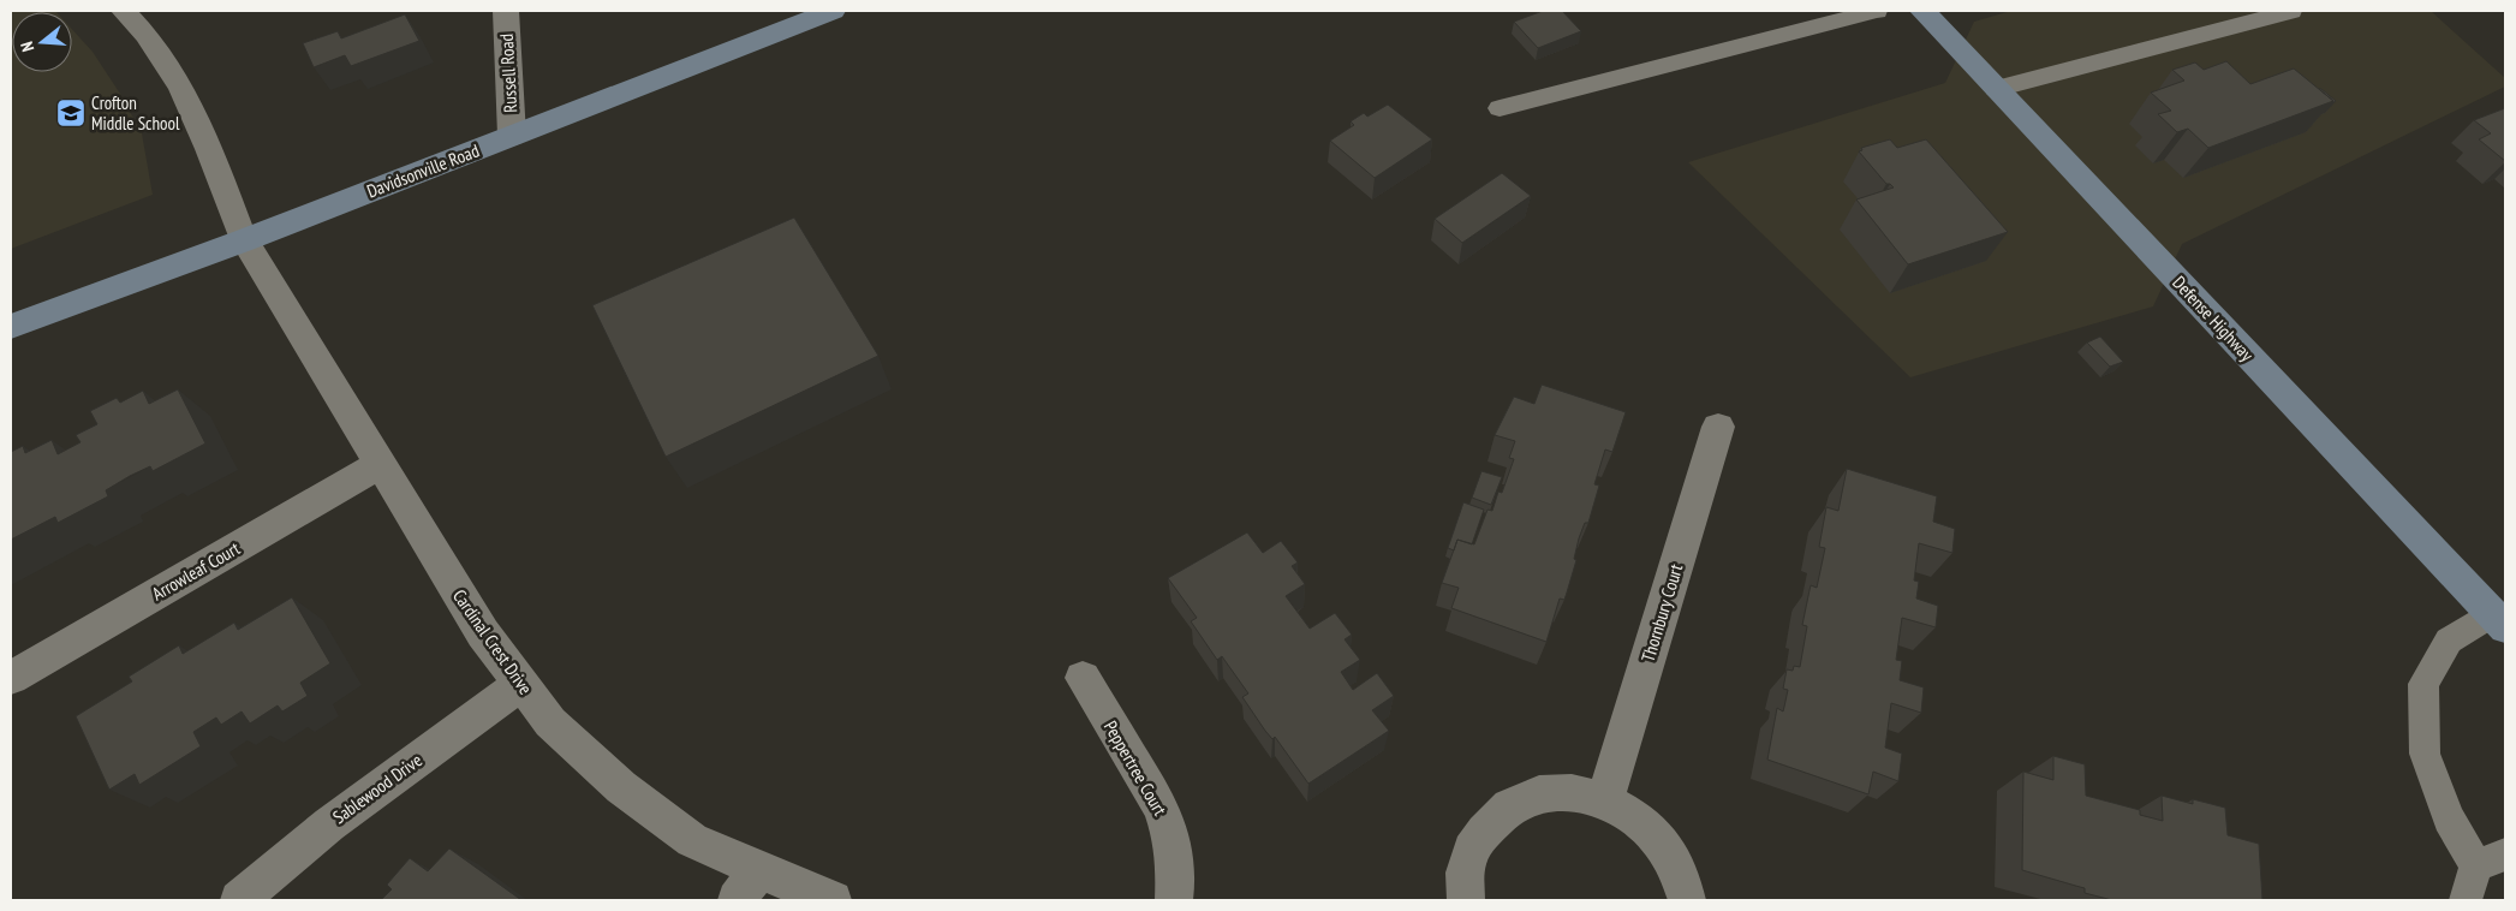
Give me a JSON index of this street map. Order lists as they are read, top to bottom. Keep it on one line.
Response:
{"streets":{"main road":["Davidsonville Road","Defense Highway"],"street":["Russell Road","Arrowleaf Court","Thornbury Court","Cardinal Crest Drive","Peppertree Court","Sablewood Drive"]},"crossings":[["Russell Road","Davidsonville Road"],["Davidsonville Road","Cardinal Crest Drive"],["Arrowleaf Court","Cardinal Crest Drive"],["Cardinal Crest Drive","Sablewood Drive"]],"places":{"school or university":["Crofton Middle School"]},"north":"left"}
